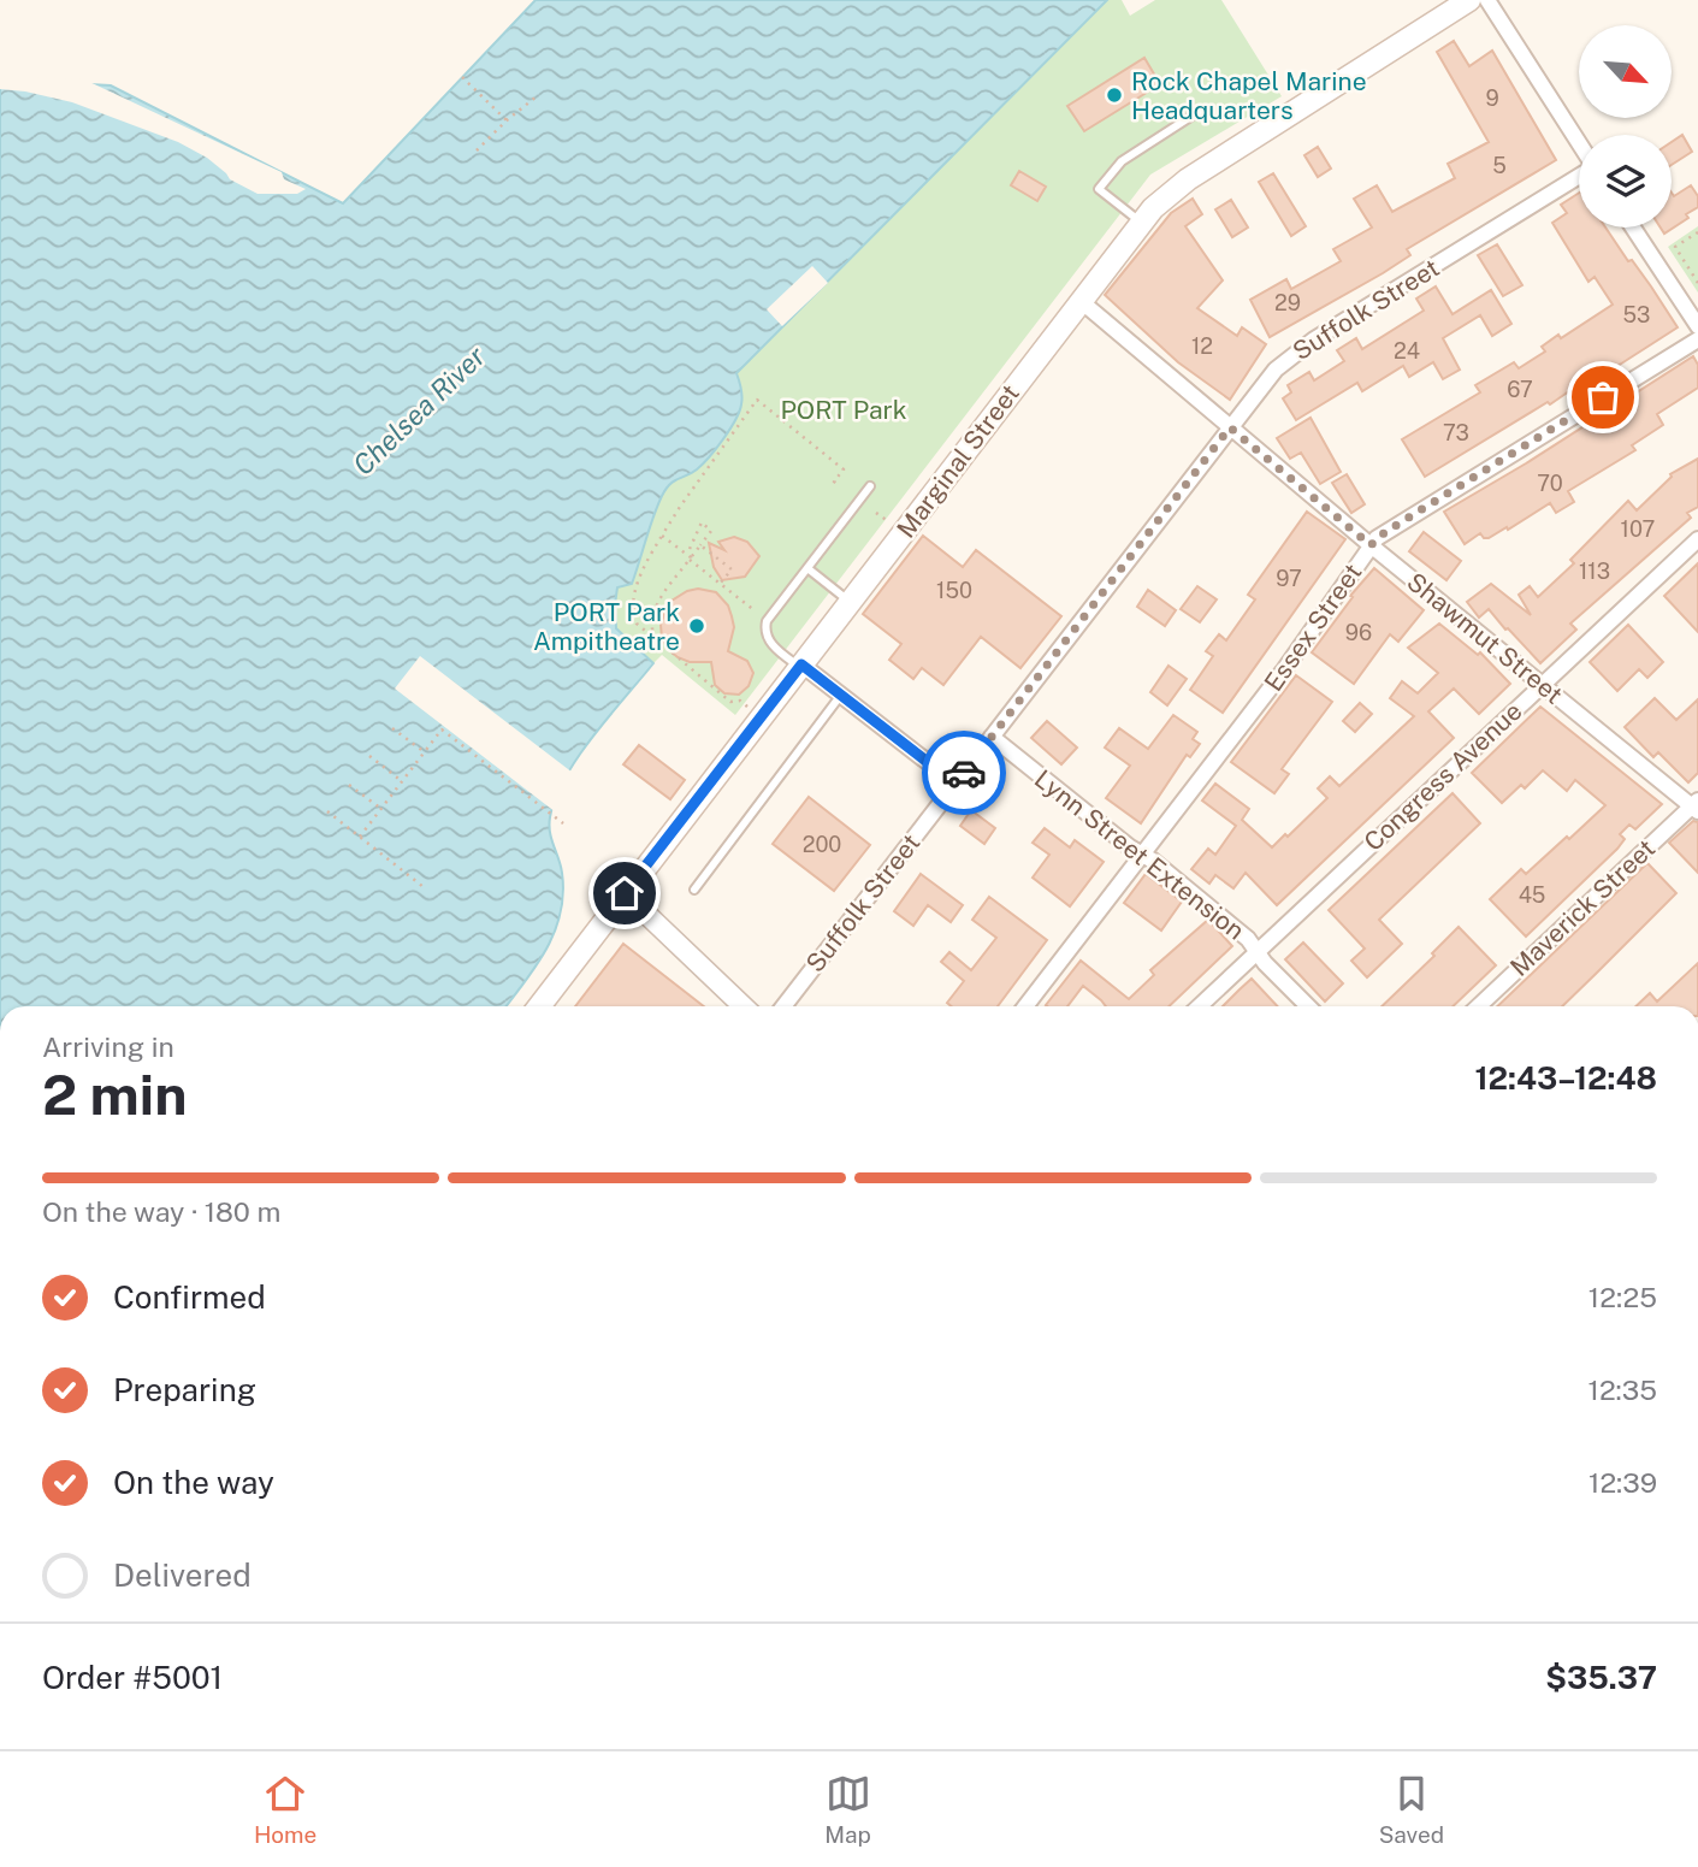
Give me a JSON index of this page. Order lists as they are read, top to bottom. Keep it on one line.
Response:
{"streets":{"main road":["Marginal Street"],"street":["Suffolk Street","Essex Street","Shawmut Street","Congress Avenue","Lynn Street Extension","Maverick Street"]},"crossings":[["Suffolk Street","Shawmut Street"],["Suffolk Street","Lynn Street Extension"],["Marginal Street","Shawmut Street"],["Essex Street","Shawmut Street"],["Essex Street","Lynn Street Extension"],["Shawmut Street","Congress Avenue"],["Shawmut Street","Maverick Street"],["Congress Avenue","Lynn Street Extension"]],"water":["Chelsea River"],"parks":["PORT Park"],"places":["Rock Chapel Marine Headquarters","PORT Park Ampitheatre"],"house_numbers":["9","5","29","53","12","24","67","73","70","107","113","97","150","96","200","45"],"north":"bottom right","page":{"heading":["2 min","Arriving in","12:43–12:48"],"panel":["Order #5001","$35.37"],"bar":"On the way · 180 m","list":[["Confirmed","12:25"],["Preparing","12:35"],["On the way","12:39"],"Delivered"],"tabs":["Home","Map","Saved"]}}
